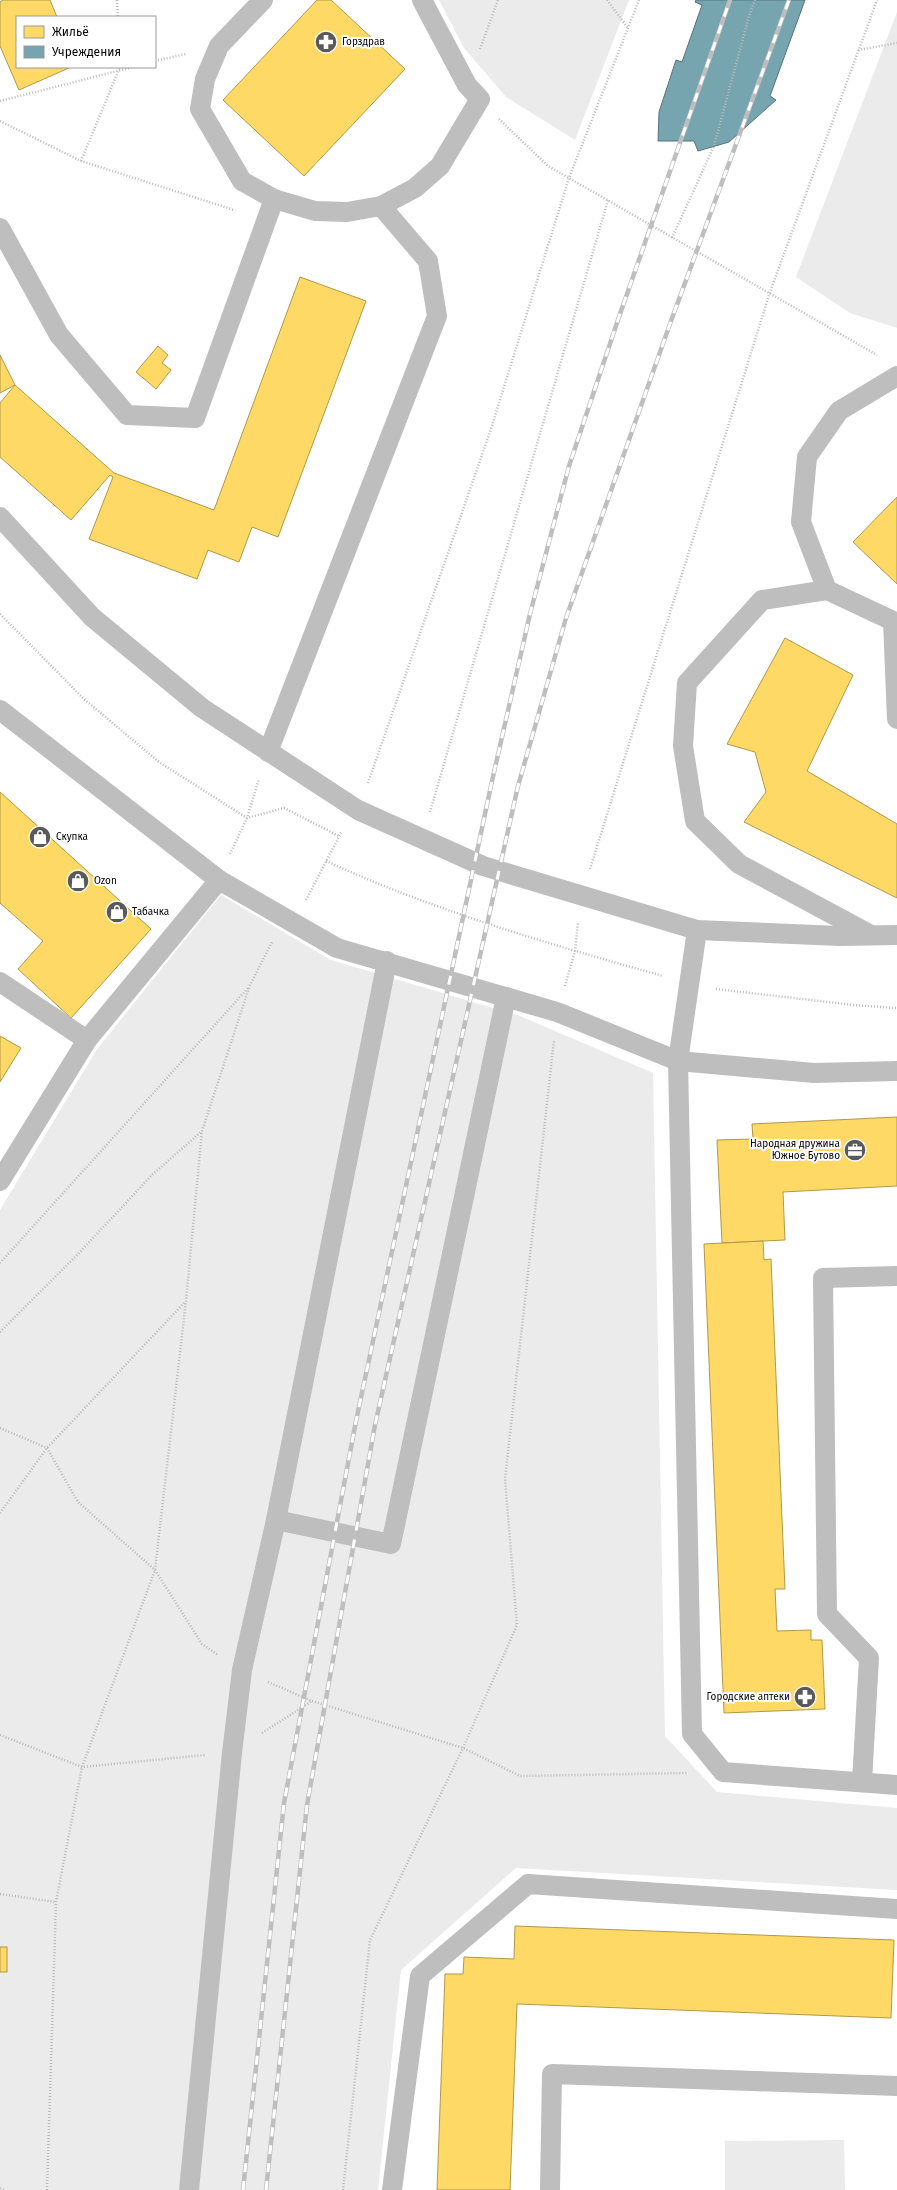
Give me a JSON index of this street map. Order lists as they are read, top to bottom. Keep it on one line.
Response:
{"places":{"pharmacy":["Горздрав","Городские аптеки"],"shop":["Скупка","Ozon","Табачка"],"office":["Народная дружина Южное Бутово"]},"legend":["Жильё","Учреждения"]}
